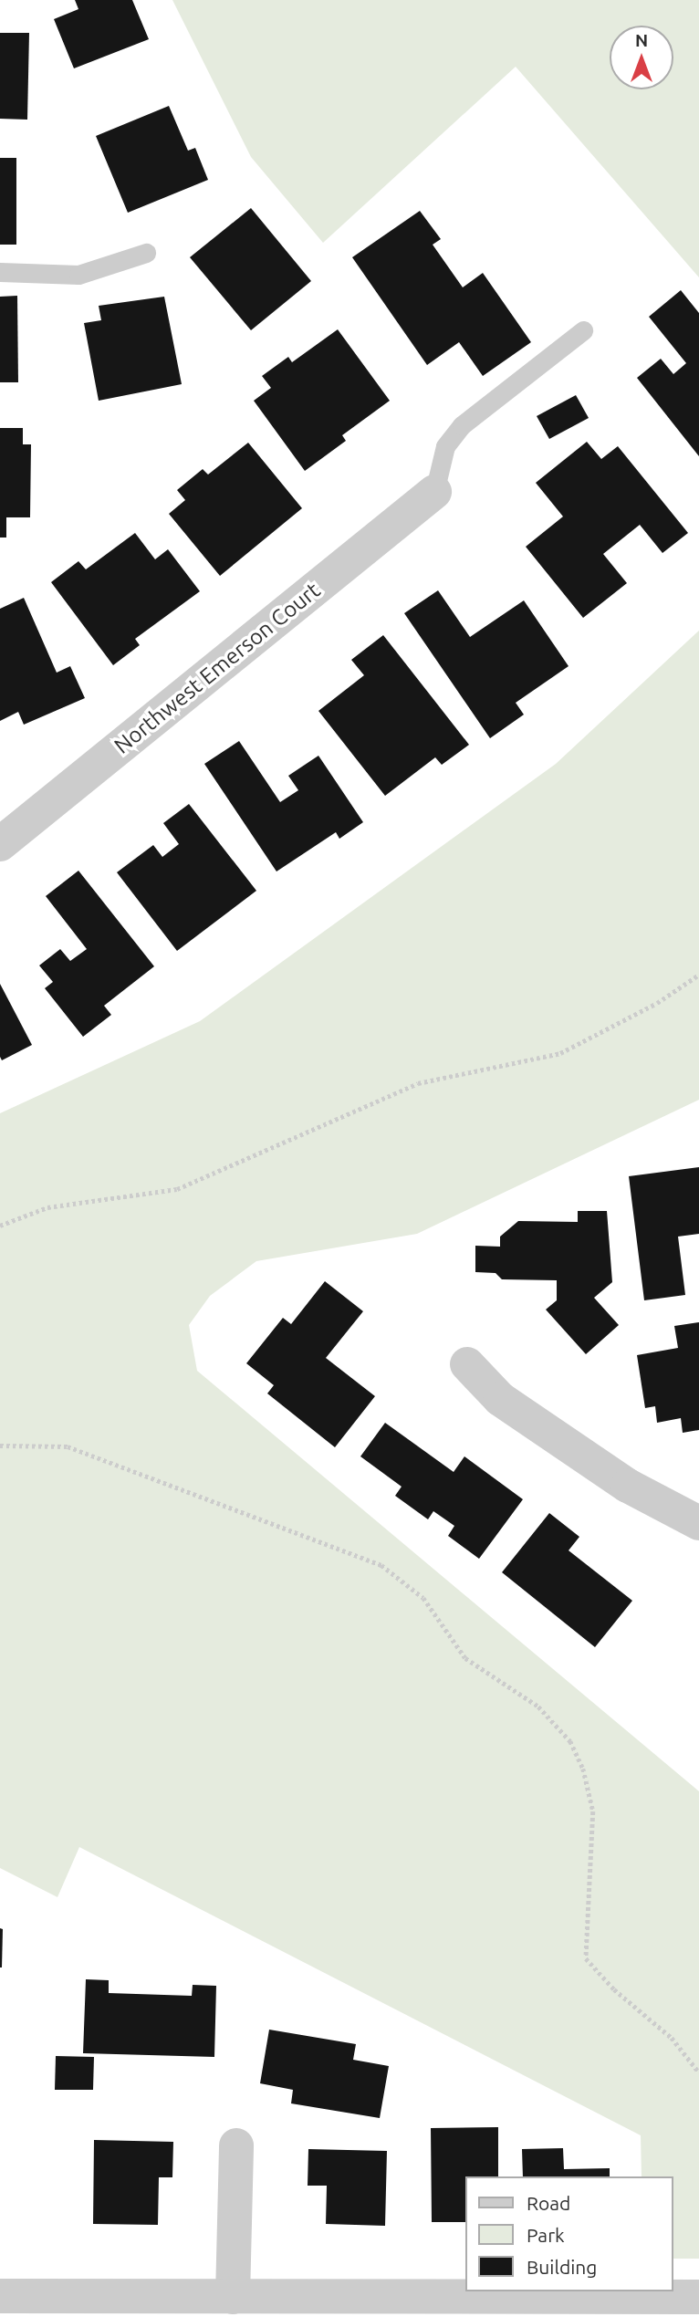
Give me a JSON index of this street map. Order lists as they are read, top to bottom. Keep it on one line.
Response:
{"streets":{"street":["Northwest Emerson Court"]},"legend":["Road","Park","Building"],"north":"top"}
